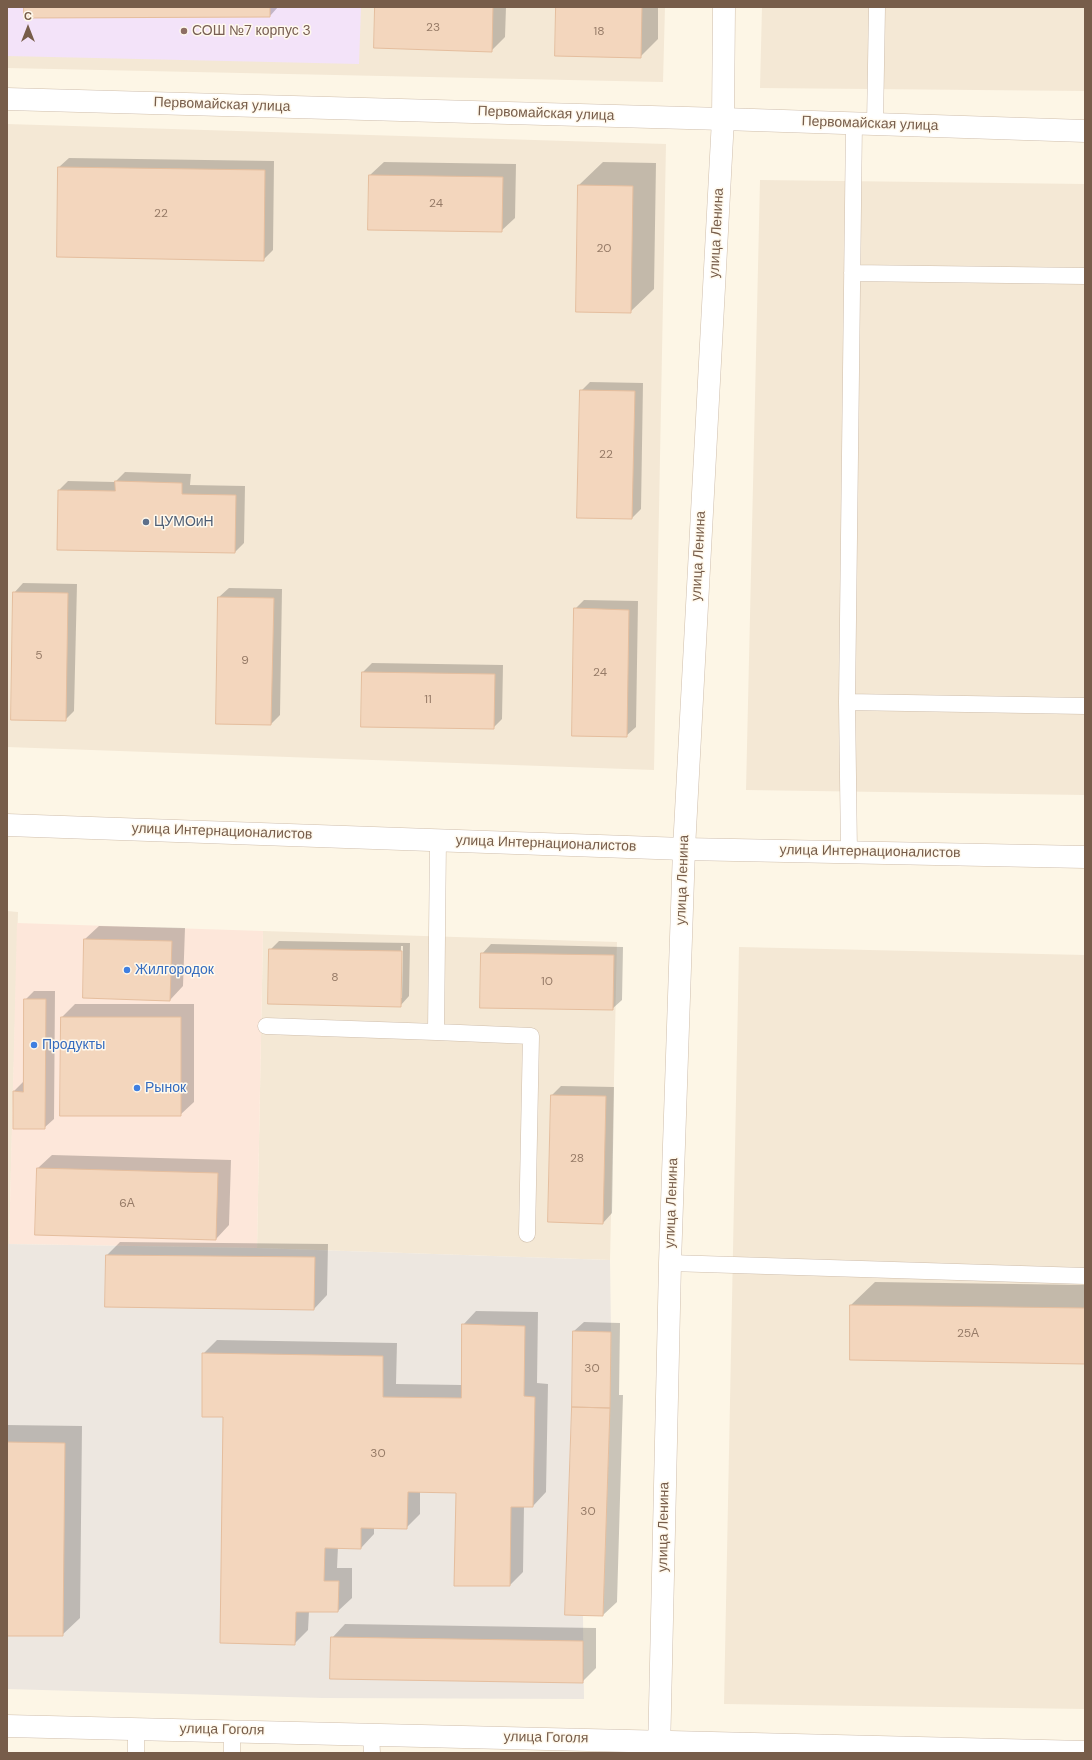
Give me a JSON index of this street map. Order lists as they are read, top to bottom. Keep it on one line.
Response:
{"streets":{"street":["Первомайская улица","улица Ленина","улица Интернационалистов","улица Гоголя"]},"crossings":[["Первомайская улица","улица Ленина"],["улица Ленина","улица Интернационалистов"],["улица Ленина","улица Гоголя"]],"places":["СОШ №7 корпус 3","ЦУМОиН","Жилгородок","Продукты","Рынок"],"house_numbers":["23","18","24","22","20","22","5","9","24","11","8","10","28","6А","25А","30","30","30"],"north":"top"}
